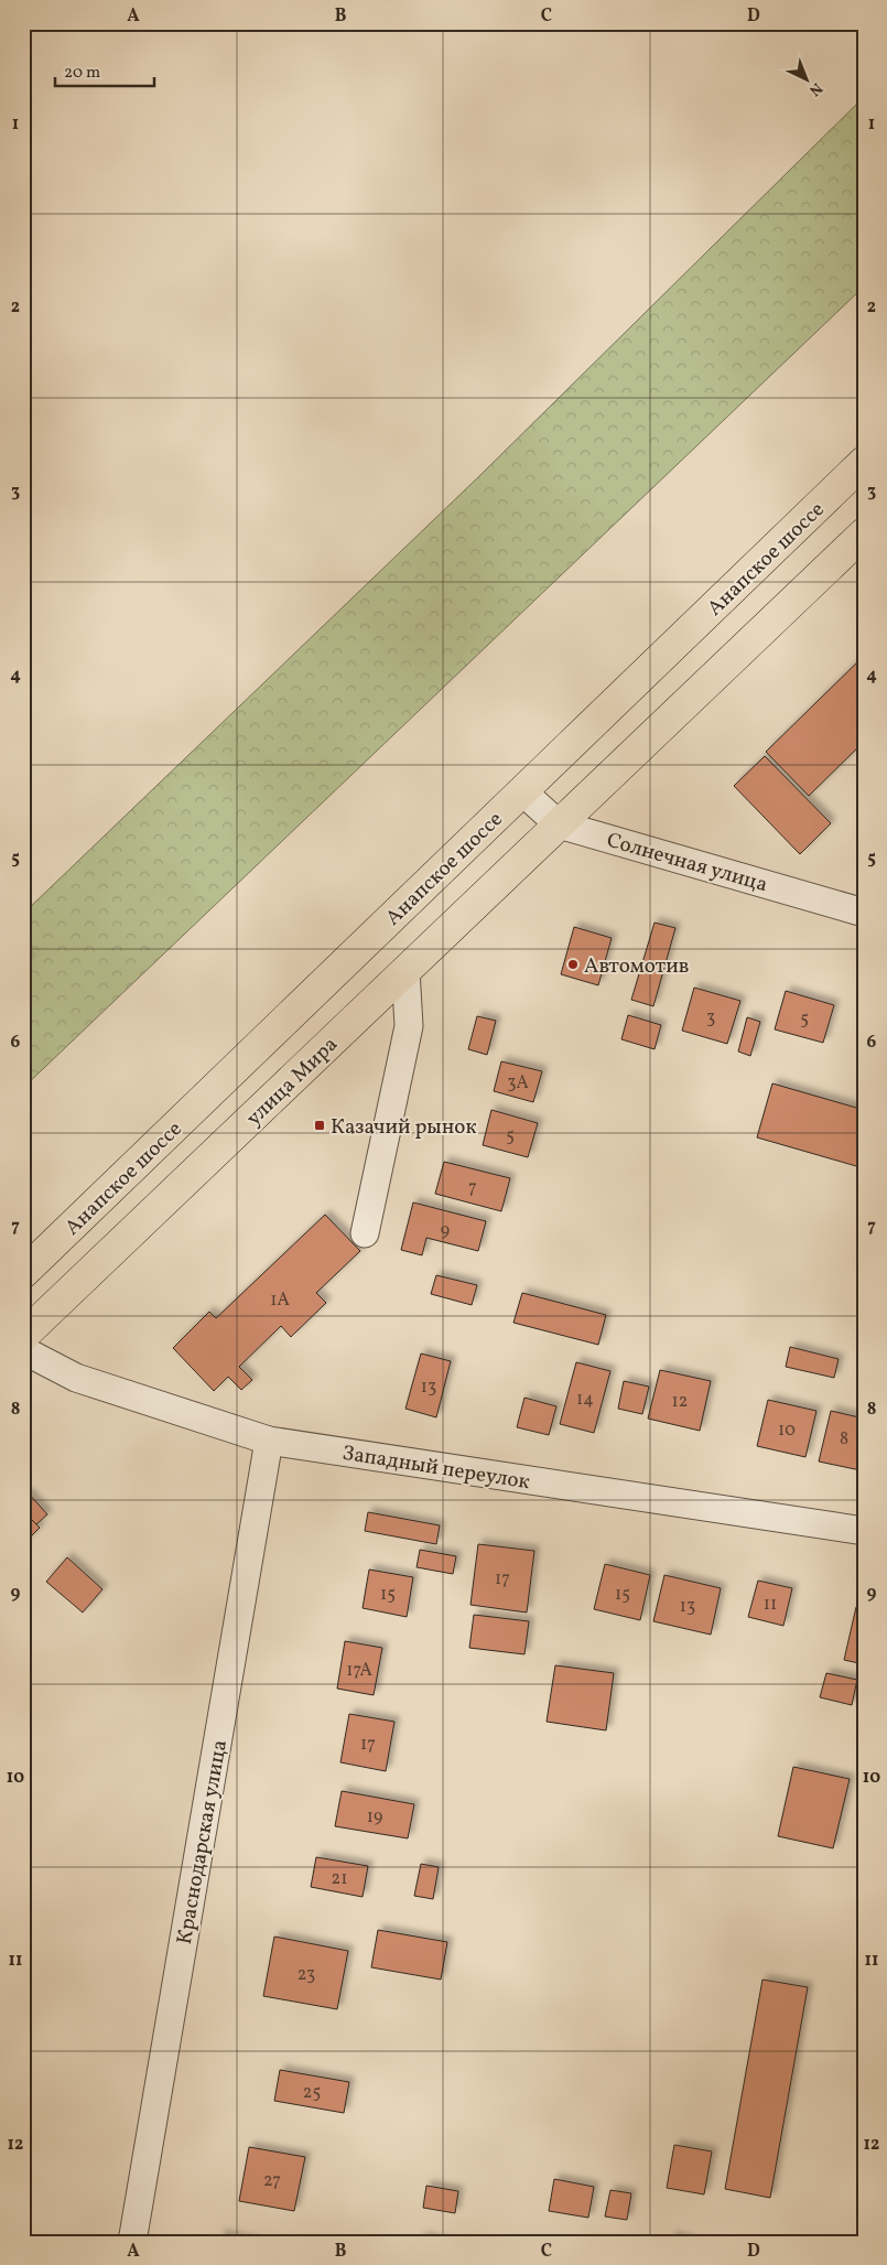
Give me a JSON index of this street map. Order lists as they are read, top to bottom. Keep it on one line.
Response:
{"streets":{"main road":["Анапское шоссе","улица Мира"],"street":["Солнечная улица","Западный переулок","Краснодарская улица"]},"crossings":[["Анапское шоссе","Солнечная улица"],["Солнечная улица","улица Мира"],["Западный переулок","Краснодарская улица"]],"places":{"other":["Автомотив"],"transit":["Казачий рынок"]},"house_numbers":["3","5","3А","5","7","9","1А","13","14","12","10","8","17","15","15","11","13","17А","17","19","21","23","25","27"],"scale_bar":"20 m","north":"bottom right","grid":{"columns":["A","B","C","D"],"rows":["1","2","3","4","5","6","7","8","9","10","11","12"]}}
